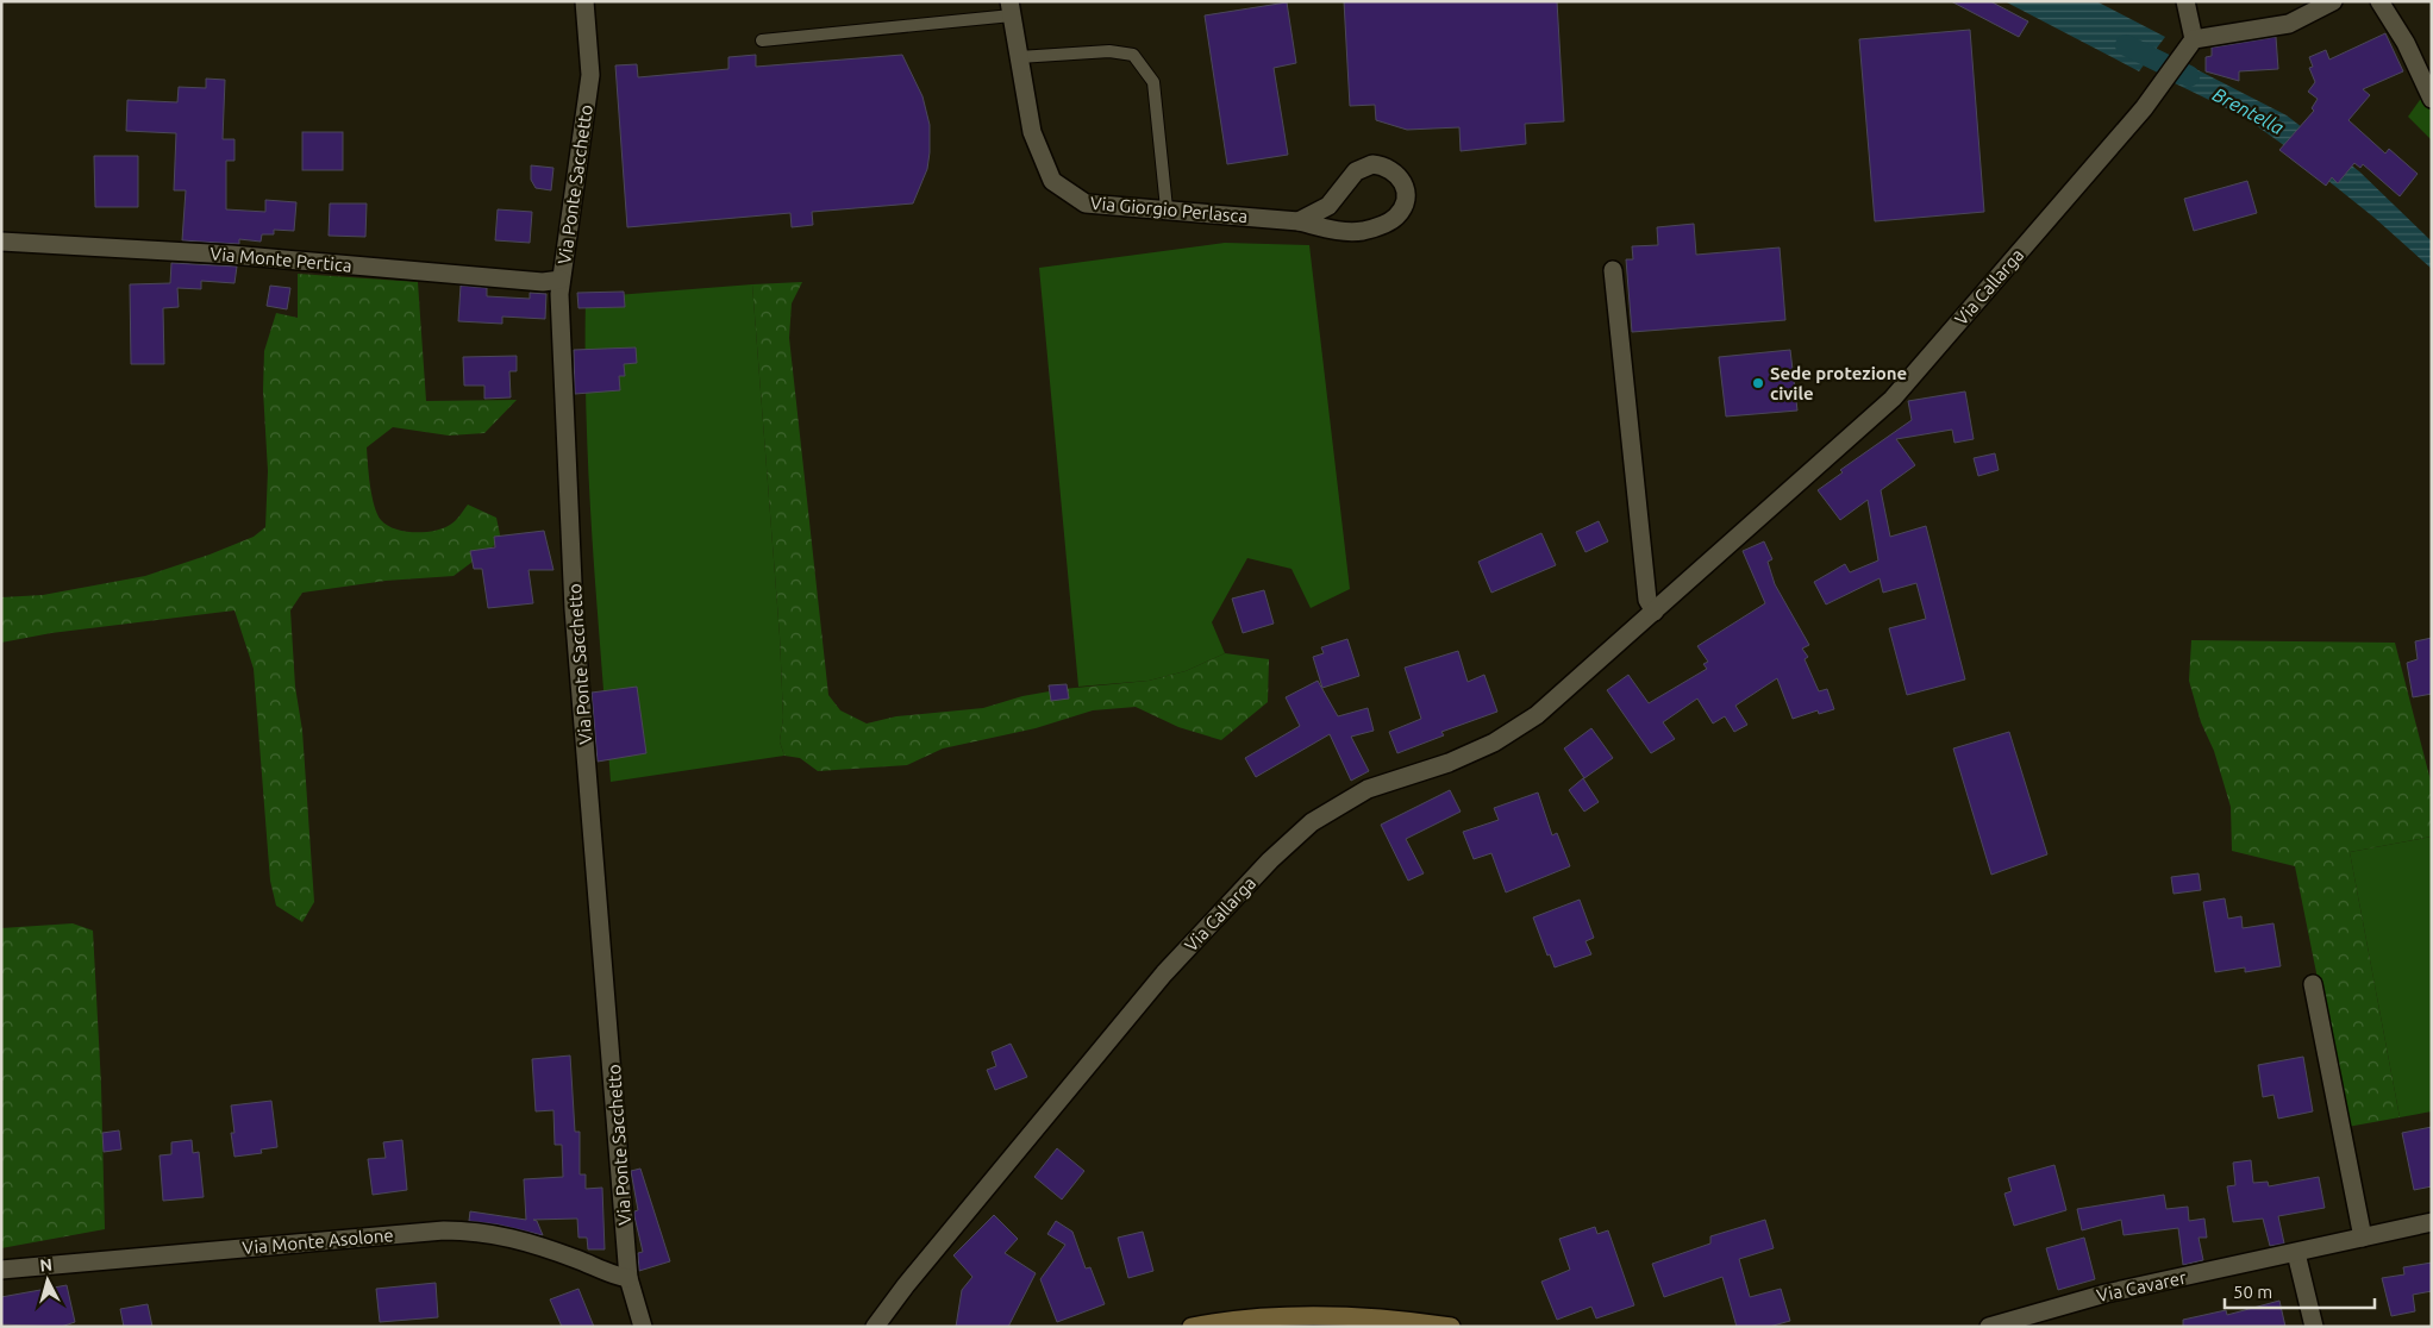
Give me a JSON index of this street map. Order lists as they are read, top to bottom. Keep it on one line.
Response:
{"streets":{"street":["Via Ponte Sacchetto","Via Giorgio Perlasca","Via Monte Pertica","Via Callarga","Via Monte Asolone","Via Cavarer"]},"crossings":[["Via Ponte Sacchetto","Via Monte Pertica"],["Via Ponte Sacchetto","Via Monte Asolone"]],"water":["Brentella"],"places":["Sede protezione civile"],"scale_bar":"50 m","north":"top"}
